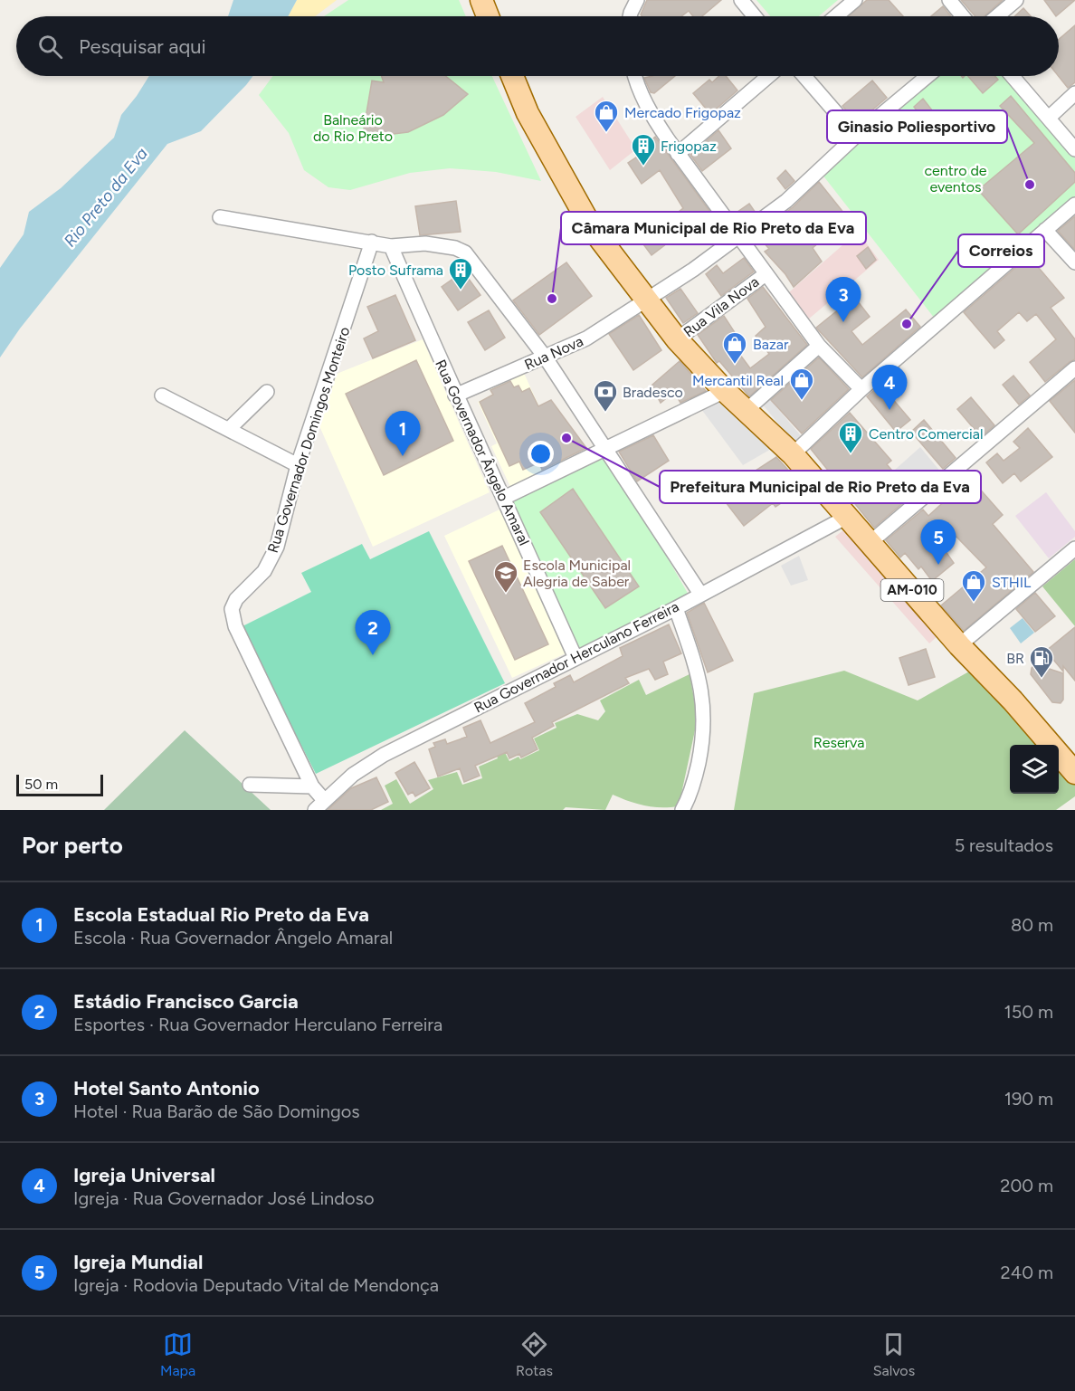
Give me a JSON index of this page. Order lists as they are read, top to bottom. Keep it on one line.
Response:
{"streets":{"main road":["AM-010"],"street":["Rua Vila Nova","Rua Nova","Rua Governador Domingos Monteiro","Rua Governador Ângelo Amaral","Rua Governador Herculano Ferreira"]},"crossings":[["Rua Vila Nova","AM-010"],["Rua Nova","Rua Governador Ângelo Amaral"],["Rua Nova","AM-010"],["Rua Governador Domingos Monteiro","Rua Governador Herculano Ferreira"],["Rua Governador Ângelo Amaral","Rua Governador Herculano Ferreira"],["AM-010","Rua Governador Herculano Ferreira"]],"water":["Rio Preto da Eva"],"parks":["Balneário do Rio Preto","centro de eventos","Reserva"],"places":{"shop":["Mercado Frigopaz","Bazar","Mercantil Real","STHIL"],"building":["Frigopaz","Posto Suframa","Centro Comercial"],"other":["Ginasio Poliesportivo","Câmara Municipal de Rio Preto da Eva","Correios","Prefeitura Municipal de Rio Preto da Eva"],"bank":["Bradesco"],"school or university":["Escola Municipal Alegria de Saber"],"fuel station":["BR"]},"scale_bar":"50 m","page":{"search":"Pesquisar aqui","pins":["3","4","1","5","2"],"scale":"50 m","heading":["Por perto","5 resultados"],"list":[{"mark":"1","name":"Escola Estadual Rio Preto da Eva","note":"Escola · Rua Governador Ângelo Amaral","value":"80 m"},{"mark":"2","name":"Estádio Francisco Garcia","note":"Esportes · Rua Governador Herculano Ferreira","value":"150 m"},{"mark":"3","name":"Hotel Santo Antonio","note":"Hotel · Rua Barão de São Domingos","value":"190 m"},{"mark":"4","name":"Igreja Universal","note":"Igreja · Rua Governador José Lindoso","value":"200 m"},{"mark":"5","name":"Igreja Mundial","note":"Igreja · Rodovia Deputado Vital de Mendonça","value":"240 m"}],"nav":["Mapa","Rotas","Salvos"]}}
